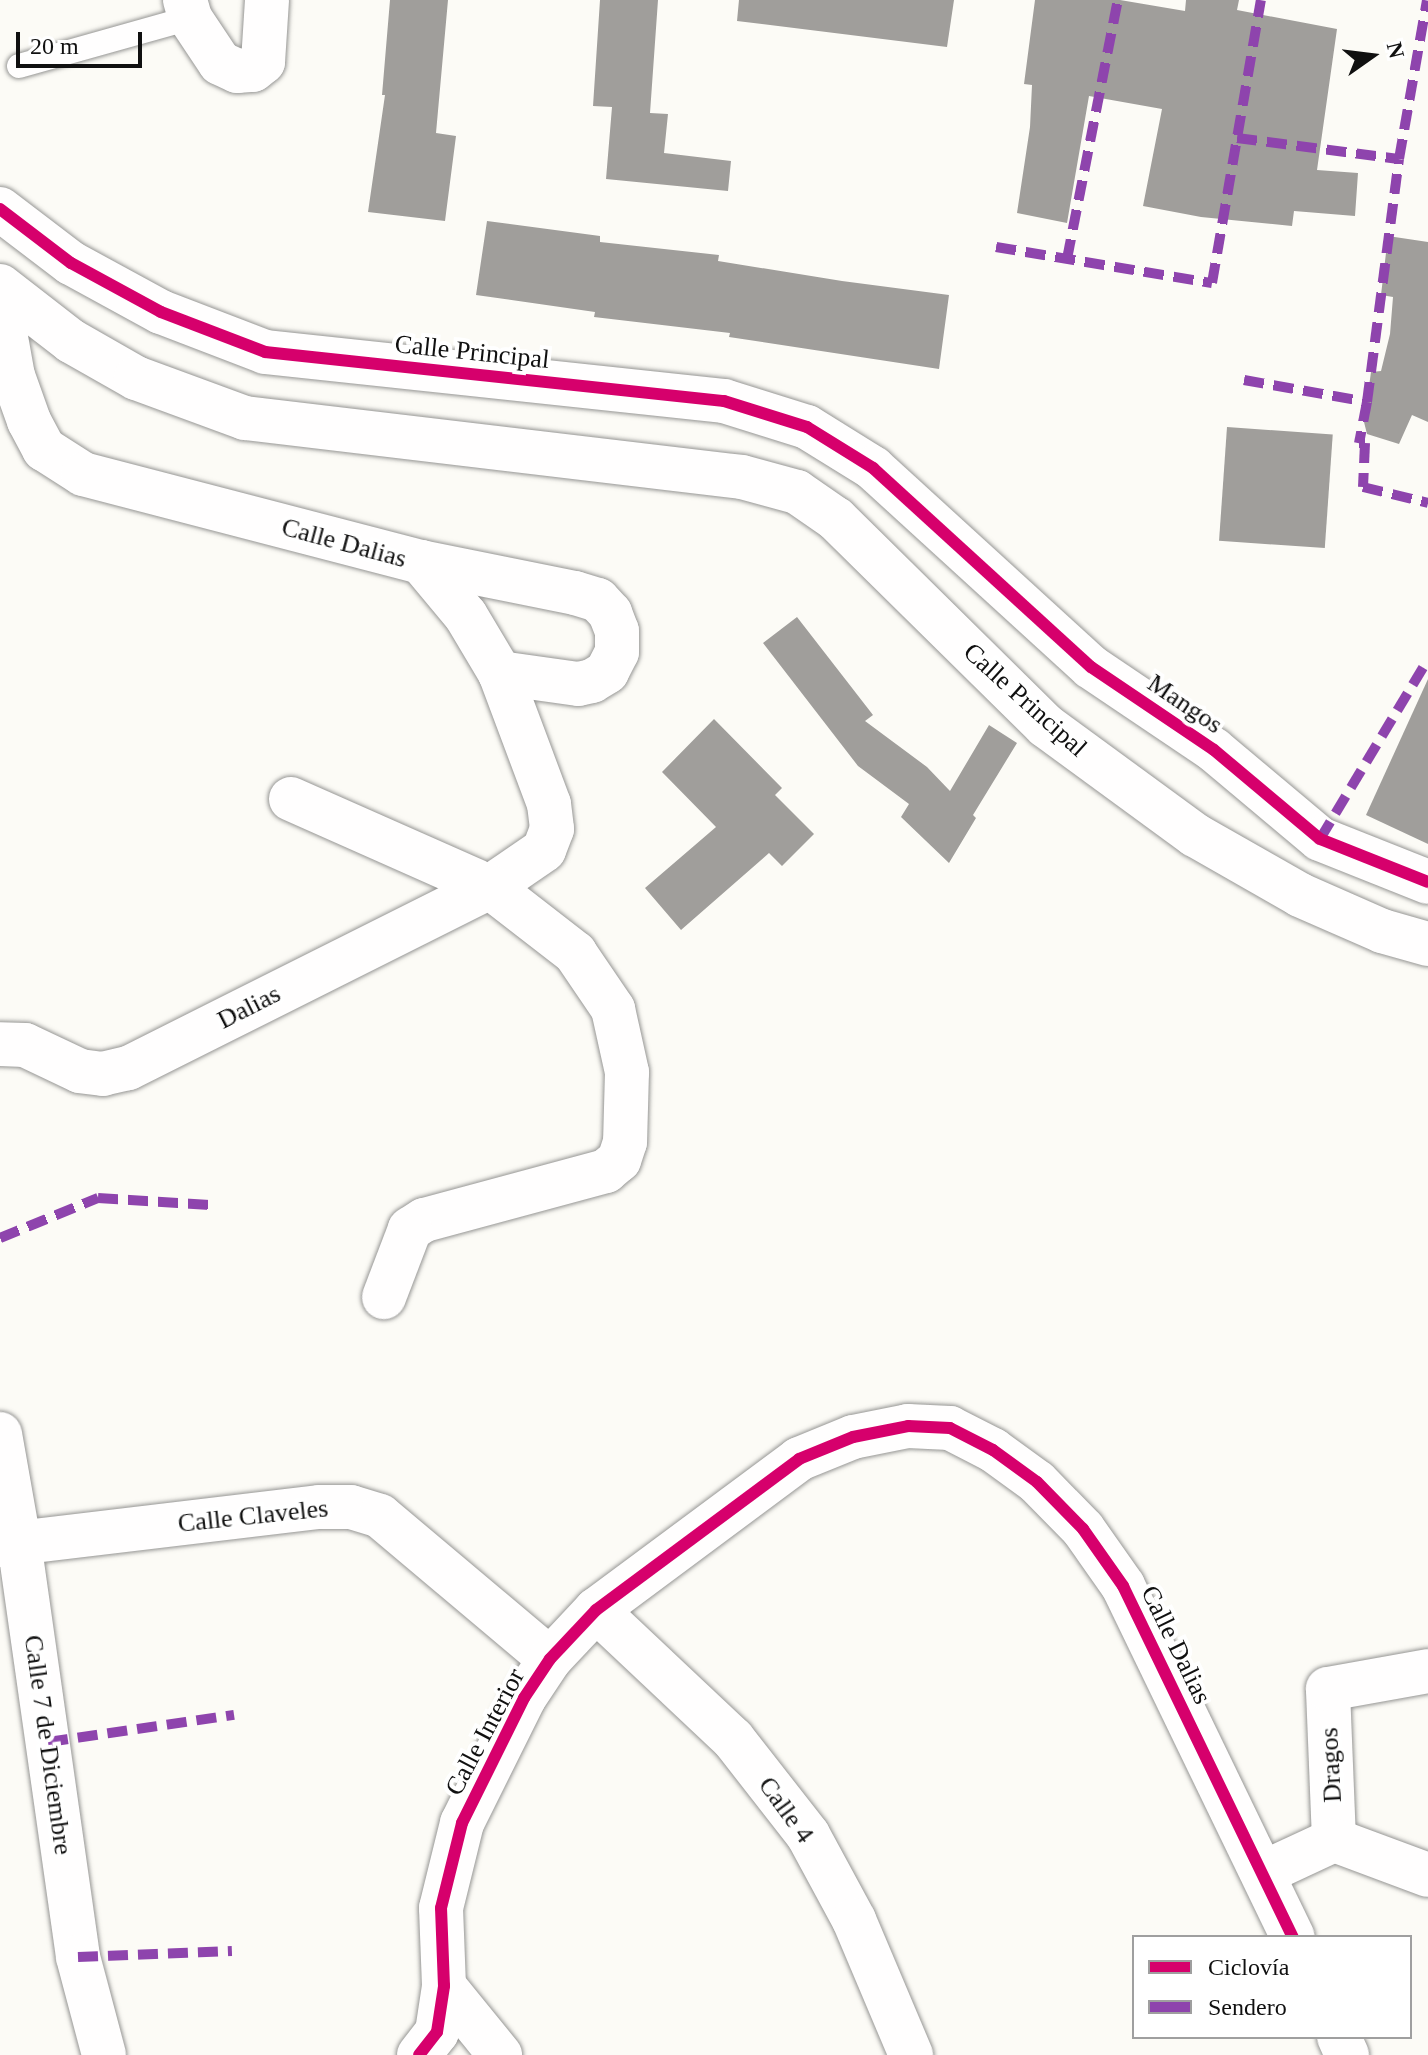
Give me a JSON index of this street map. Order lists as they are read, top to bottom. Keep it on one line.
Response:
{"streets":{"street":["Calle Principal","Calle Dalias","Mangos","Dalias","Calle Claveles","Calle Interior","Calle 7 de Diciembre","Dragos","Calle 4"]},"crossings":[["Calle Principal","Mangos"],["Calle Dalias","Dalias"],["Calle Dalias","Calle Interior"],["Calle Claveles","Calle Interior"],["Calle Claveles","Calle 7 de Diciembre"],["Calle Interior","Calle 4"]],"legend":["Ciclovía","Sendero"],"scale_bar":"20 m","north":"right"}
